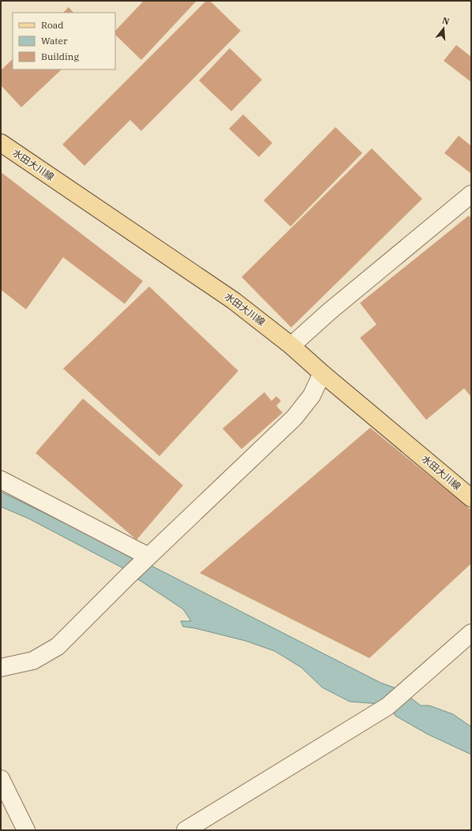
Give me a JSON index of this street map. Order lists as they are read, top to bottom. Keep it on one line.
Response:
{"streets":{"main road":["水田大川線"]},"legend":["Road","Water","Building"],"north":"top"}
